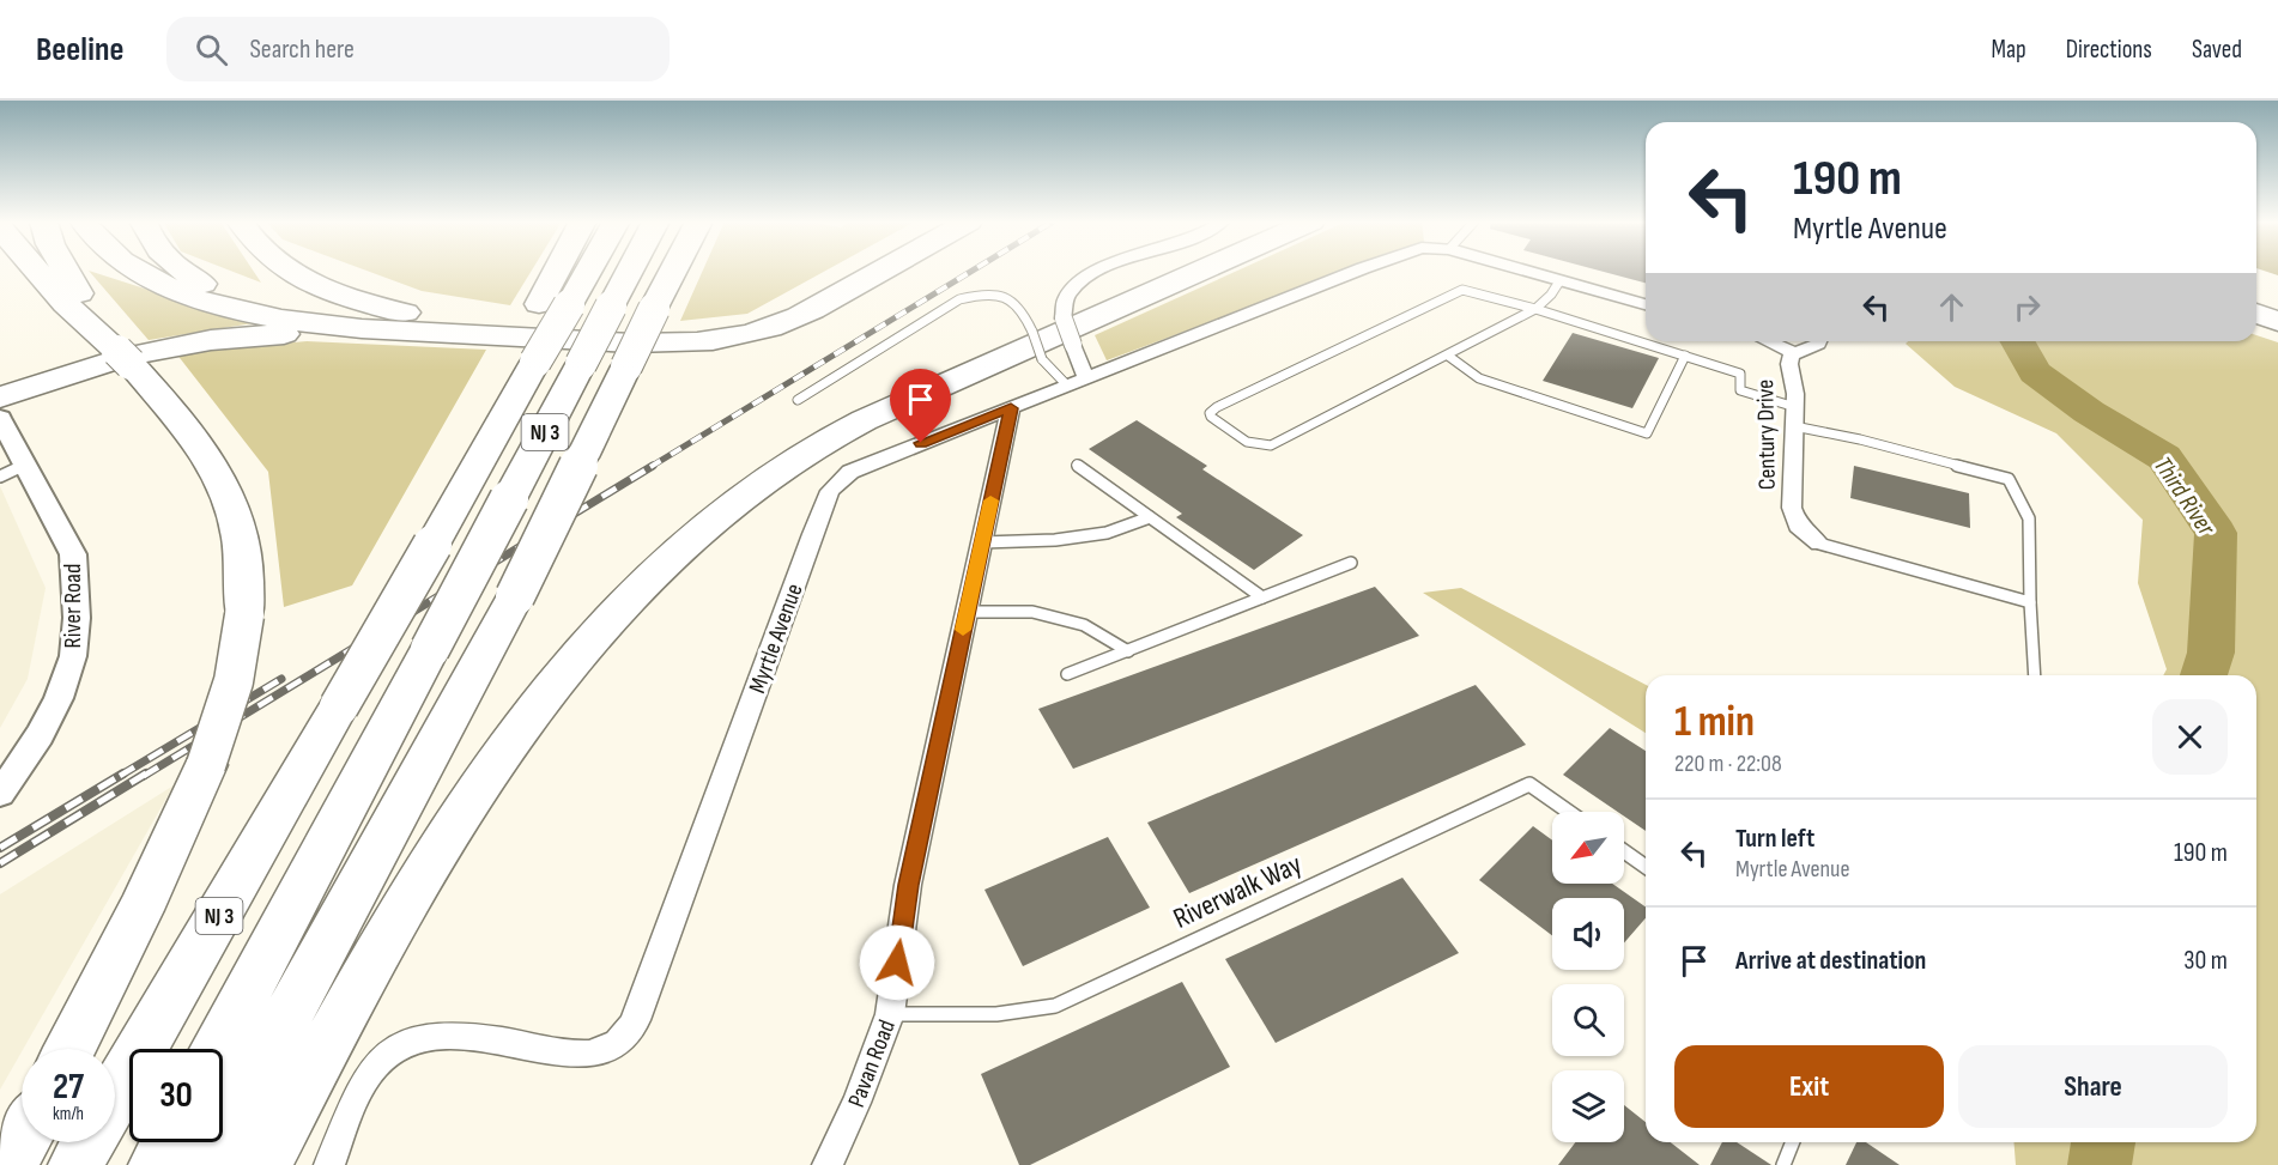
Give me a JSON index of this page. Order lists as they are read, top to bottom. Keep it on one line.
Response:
{"streets":{"highway":["NJ 3"],"street":["Century Drive","River Road","Myrtle Avenue","Pavan Road"],"lane":["Riverwalk Way"]},"crossings":[["Myrtle Avenue","Pavan Road"],["Riverwalk Way","Pavan Road"]],"water":["Third River"],"north":"bottom left","page":{"header":"Beeline","search":"Search here","nav":["Map","Directions","Saved"],"turn":["190 m","Myrtle Avenue"],"heading":["1 min","220 m · 22:08"],"list":[{"name":"Turn left","note":"Myrtle Avenue","value":"190 m"},{"name":"Arrive at destination","value":"30 m"}],"buttons":["Exit","Share"],"speed":"27 km/h","limit":"30"}}
